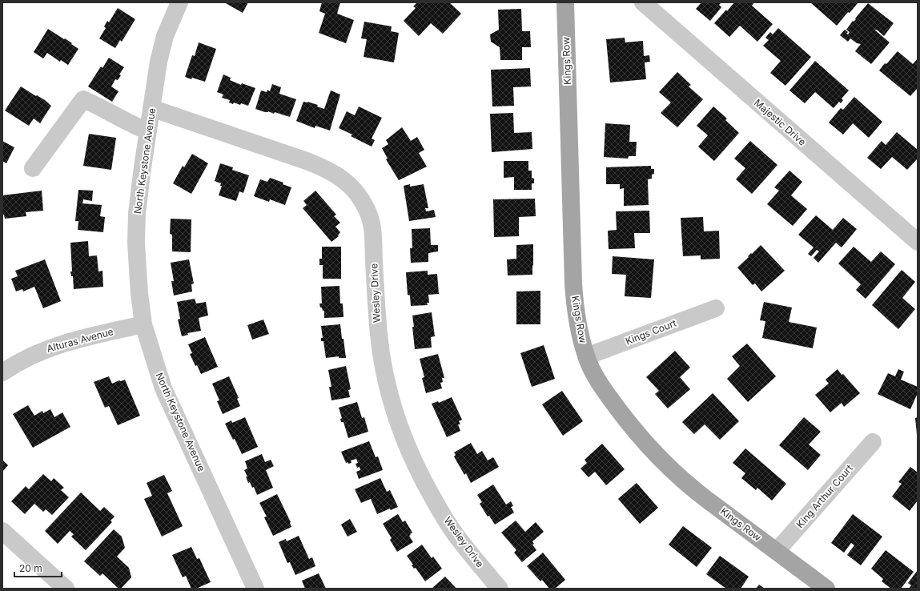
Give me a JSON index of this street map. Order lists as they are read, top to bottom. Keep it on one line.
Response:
{"streets":{"main road":["Kings Row"],"street":["Majestic Drive","North Keystone Avenue","Wesley Drive","Kings Court","Alturas Avenue","King Arthur Court"]},"crossings":[["Kings Row","Kings Court"],["Kings Row","King Arthur Court"],["North Keystone Avenue","Wesley Drive"],["North Keystone Avenue","Alturas Avenue"]],"scale_bar":"20 m"}
